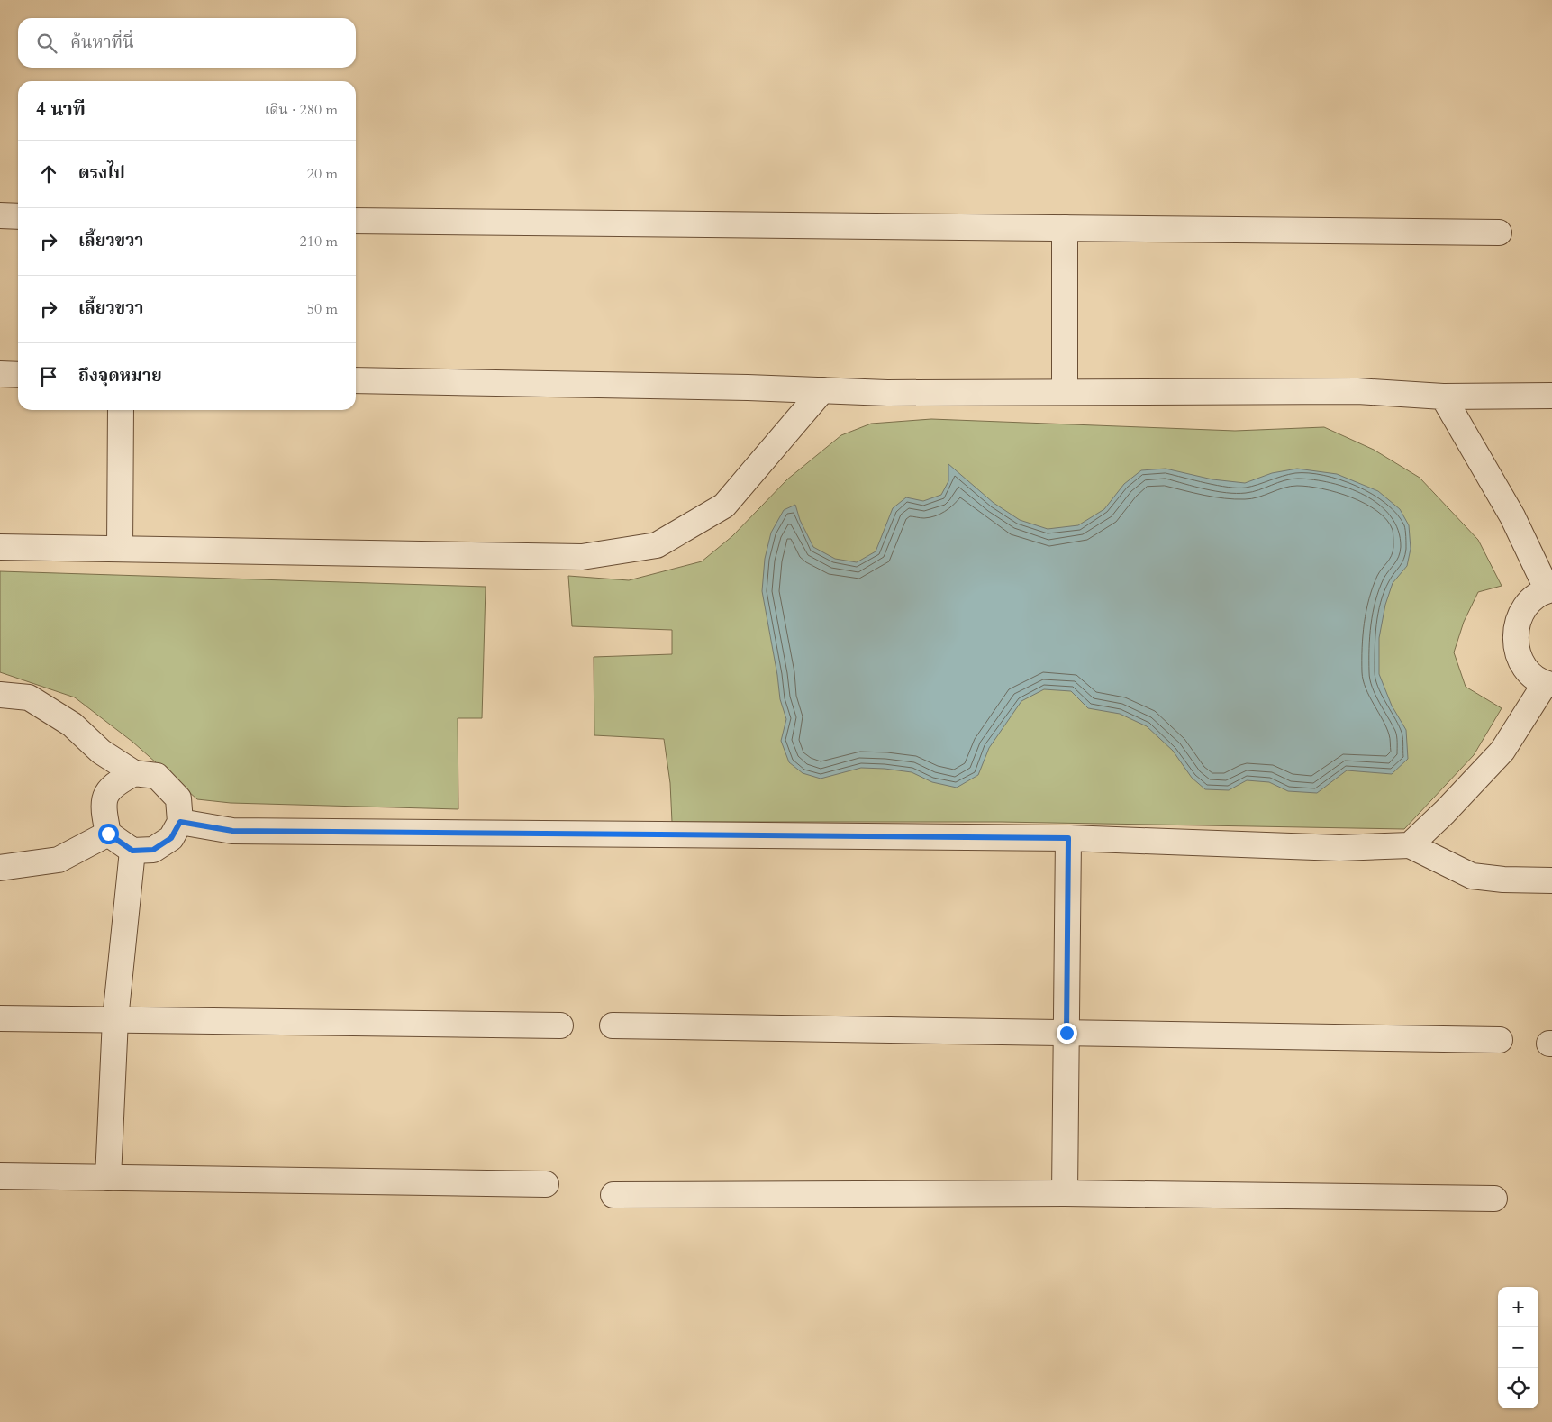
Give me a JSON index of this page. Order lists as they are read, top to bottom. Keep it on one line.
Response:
{"page":{"search":"ค้นหาที่นี่","heading":["4 นาที","เดิน · 280 m"],"list":[["ตรงไป","20 m"],["เลี้ยวขวา","210 m"],["เลี้ยวขวา","50 m"],"ถึงจุดหมาย"],"map_buttons":["+","−"]}}
